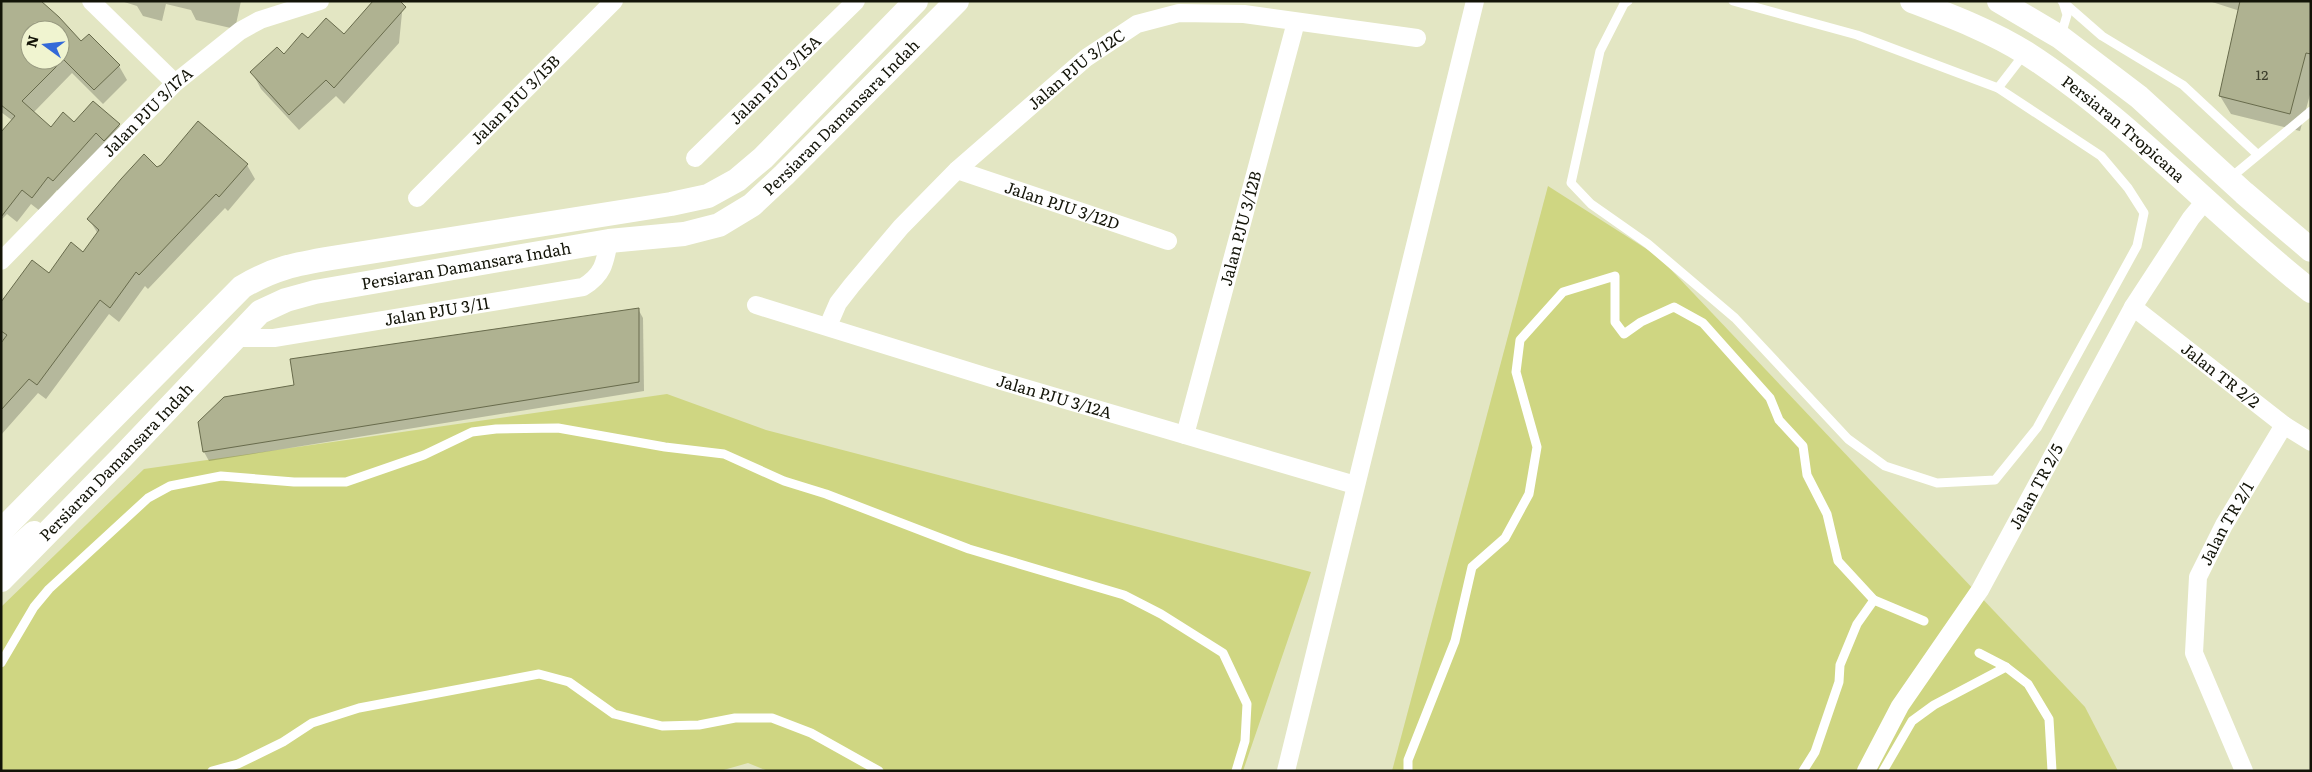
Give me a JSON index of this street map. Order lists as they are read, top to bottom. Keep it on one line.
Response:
{"streets":{"main road":["Persiaran Damansara Indah","Persiaran Tropicana"],"street":["Jalan PJU 3/12C","Jalan PJU 3/15A","Jalan PJU 3/15B","Jalan PJU 3/17A","Jalan PJU 3/12D","Jalan PJU 3/12B","Jalan PJU 3/11","Jalan TR 2/2","Jalan PJU 3/12A","Jalan TR 2/5","Jalan TR 2/1"]},"crossings":[["Jalan PJU 3/12C","Jalan PJU 3/12D"],["Jalan PJU 3/12C","Jalan PJU 3/12B"],["Jalan PJU 3/12C","Jalan PJU 3/12A"],["Persiaran Damansara Indah","Jalan PJU 3/11"],["Persiaran Tropicana","Jalan TR 2/5"],["Jalan PJU 3/12B","Jalan PJU 3/12A"],["Jalan TR 2/2","Jalan TR 2/5"],["Jalan TR 2/2","Jalan TR 2/1"]],"house_numbers":["12"],"north":"left"}
